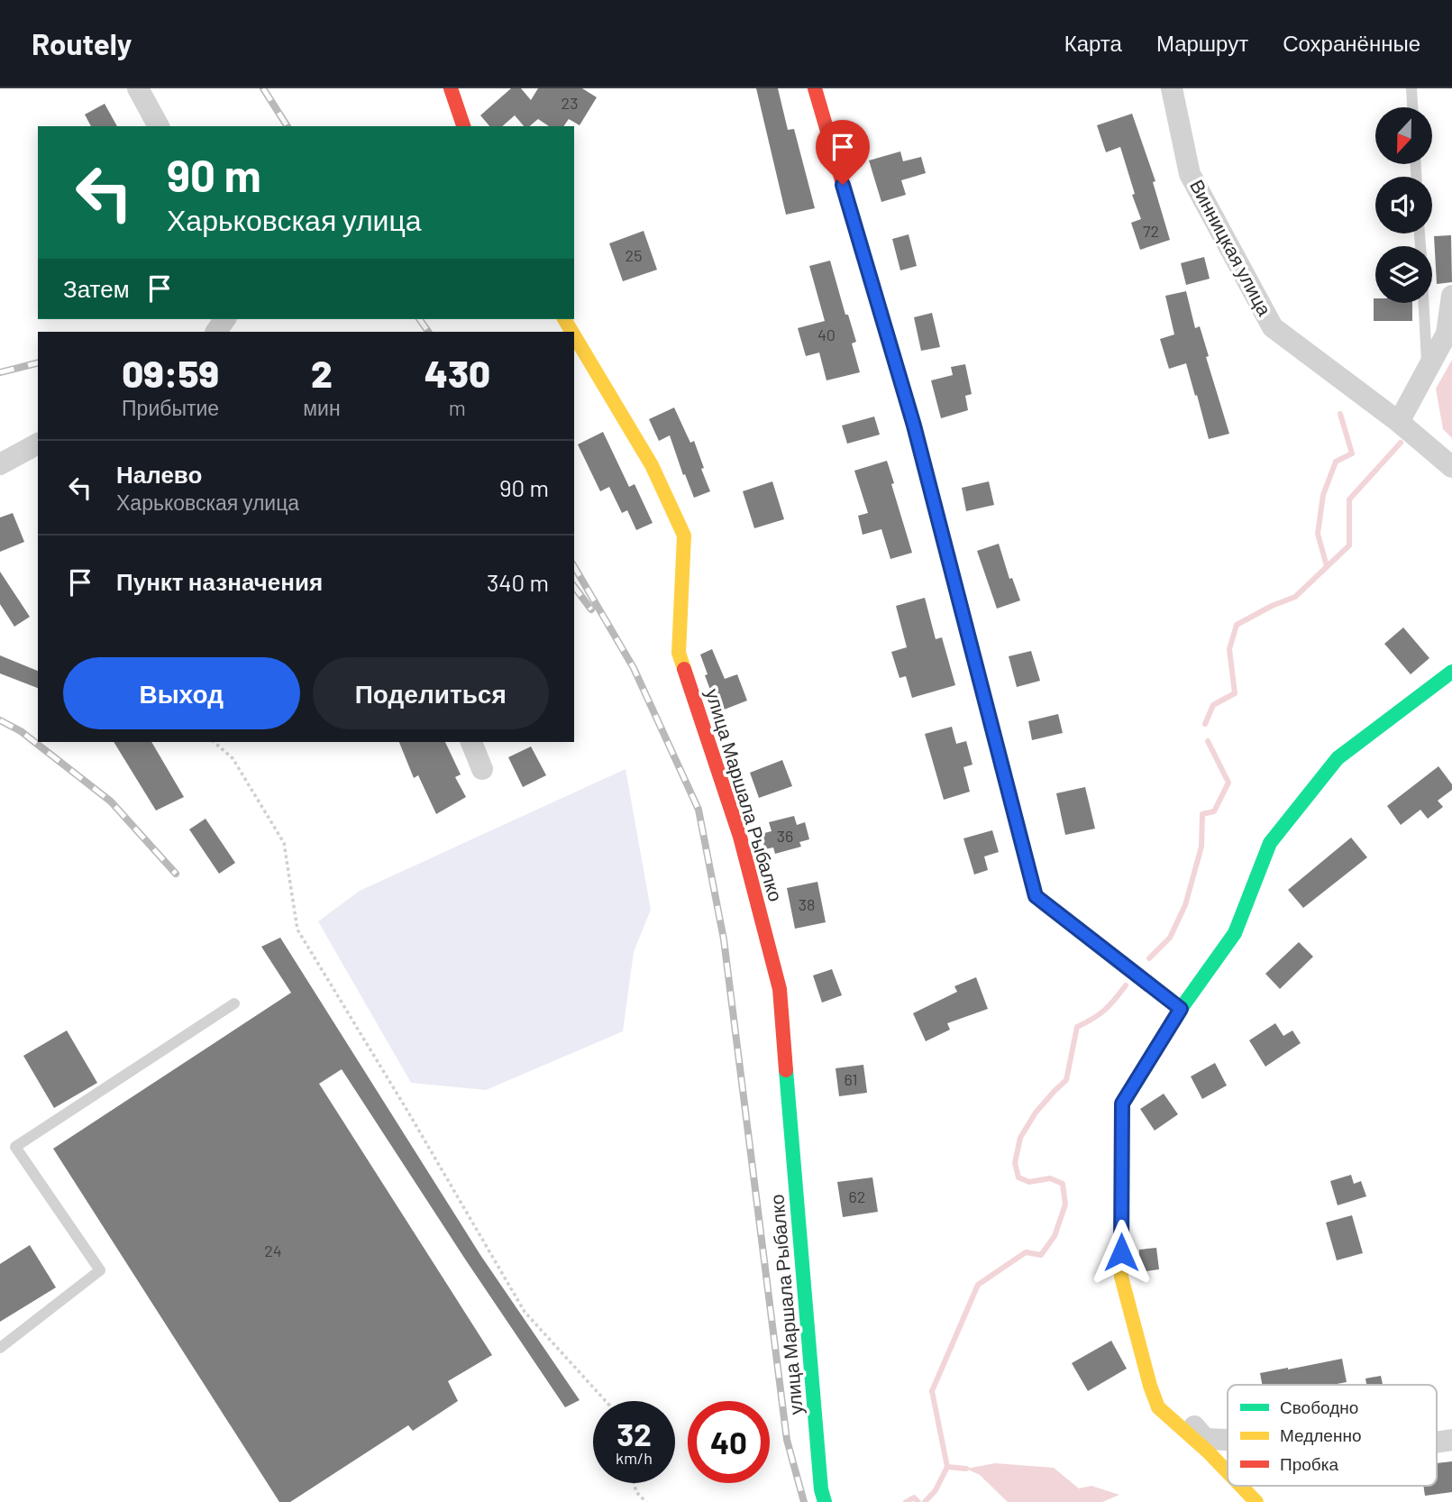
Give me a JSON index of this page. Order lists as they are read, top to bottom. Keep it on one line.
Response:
{"streets":{"street":["Винницкая улица","улица Маршала Рыбалко"]},"house_numbers":["23","72","25","40","36","38","61","62","24"],"legend":["Свободно","Медленно","Пробка"],"north":"bottom","page":{"header":"Routely","nav":["Карта","Маршрут","Сохранённые"],"turn":["90 m","Харьковская улица"],"then":"Затем","eta":["09:59","Прибытие","2","мин","430","m"],"list":[{"name":"Налево","note":"Харьковская улица","value":"90 m"},{"name":"Пункт назначения","value":"340 m"}],"buttons":["Выход","Поделиться"],"speed":"32 km/h","limit":"40"}}
